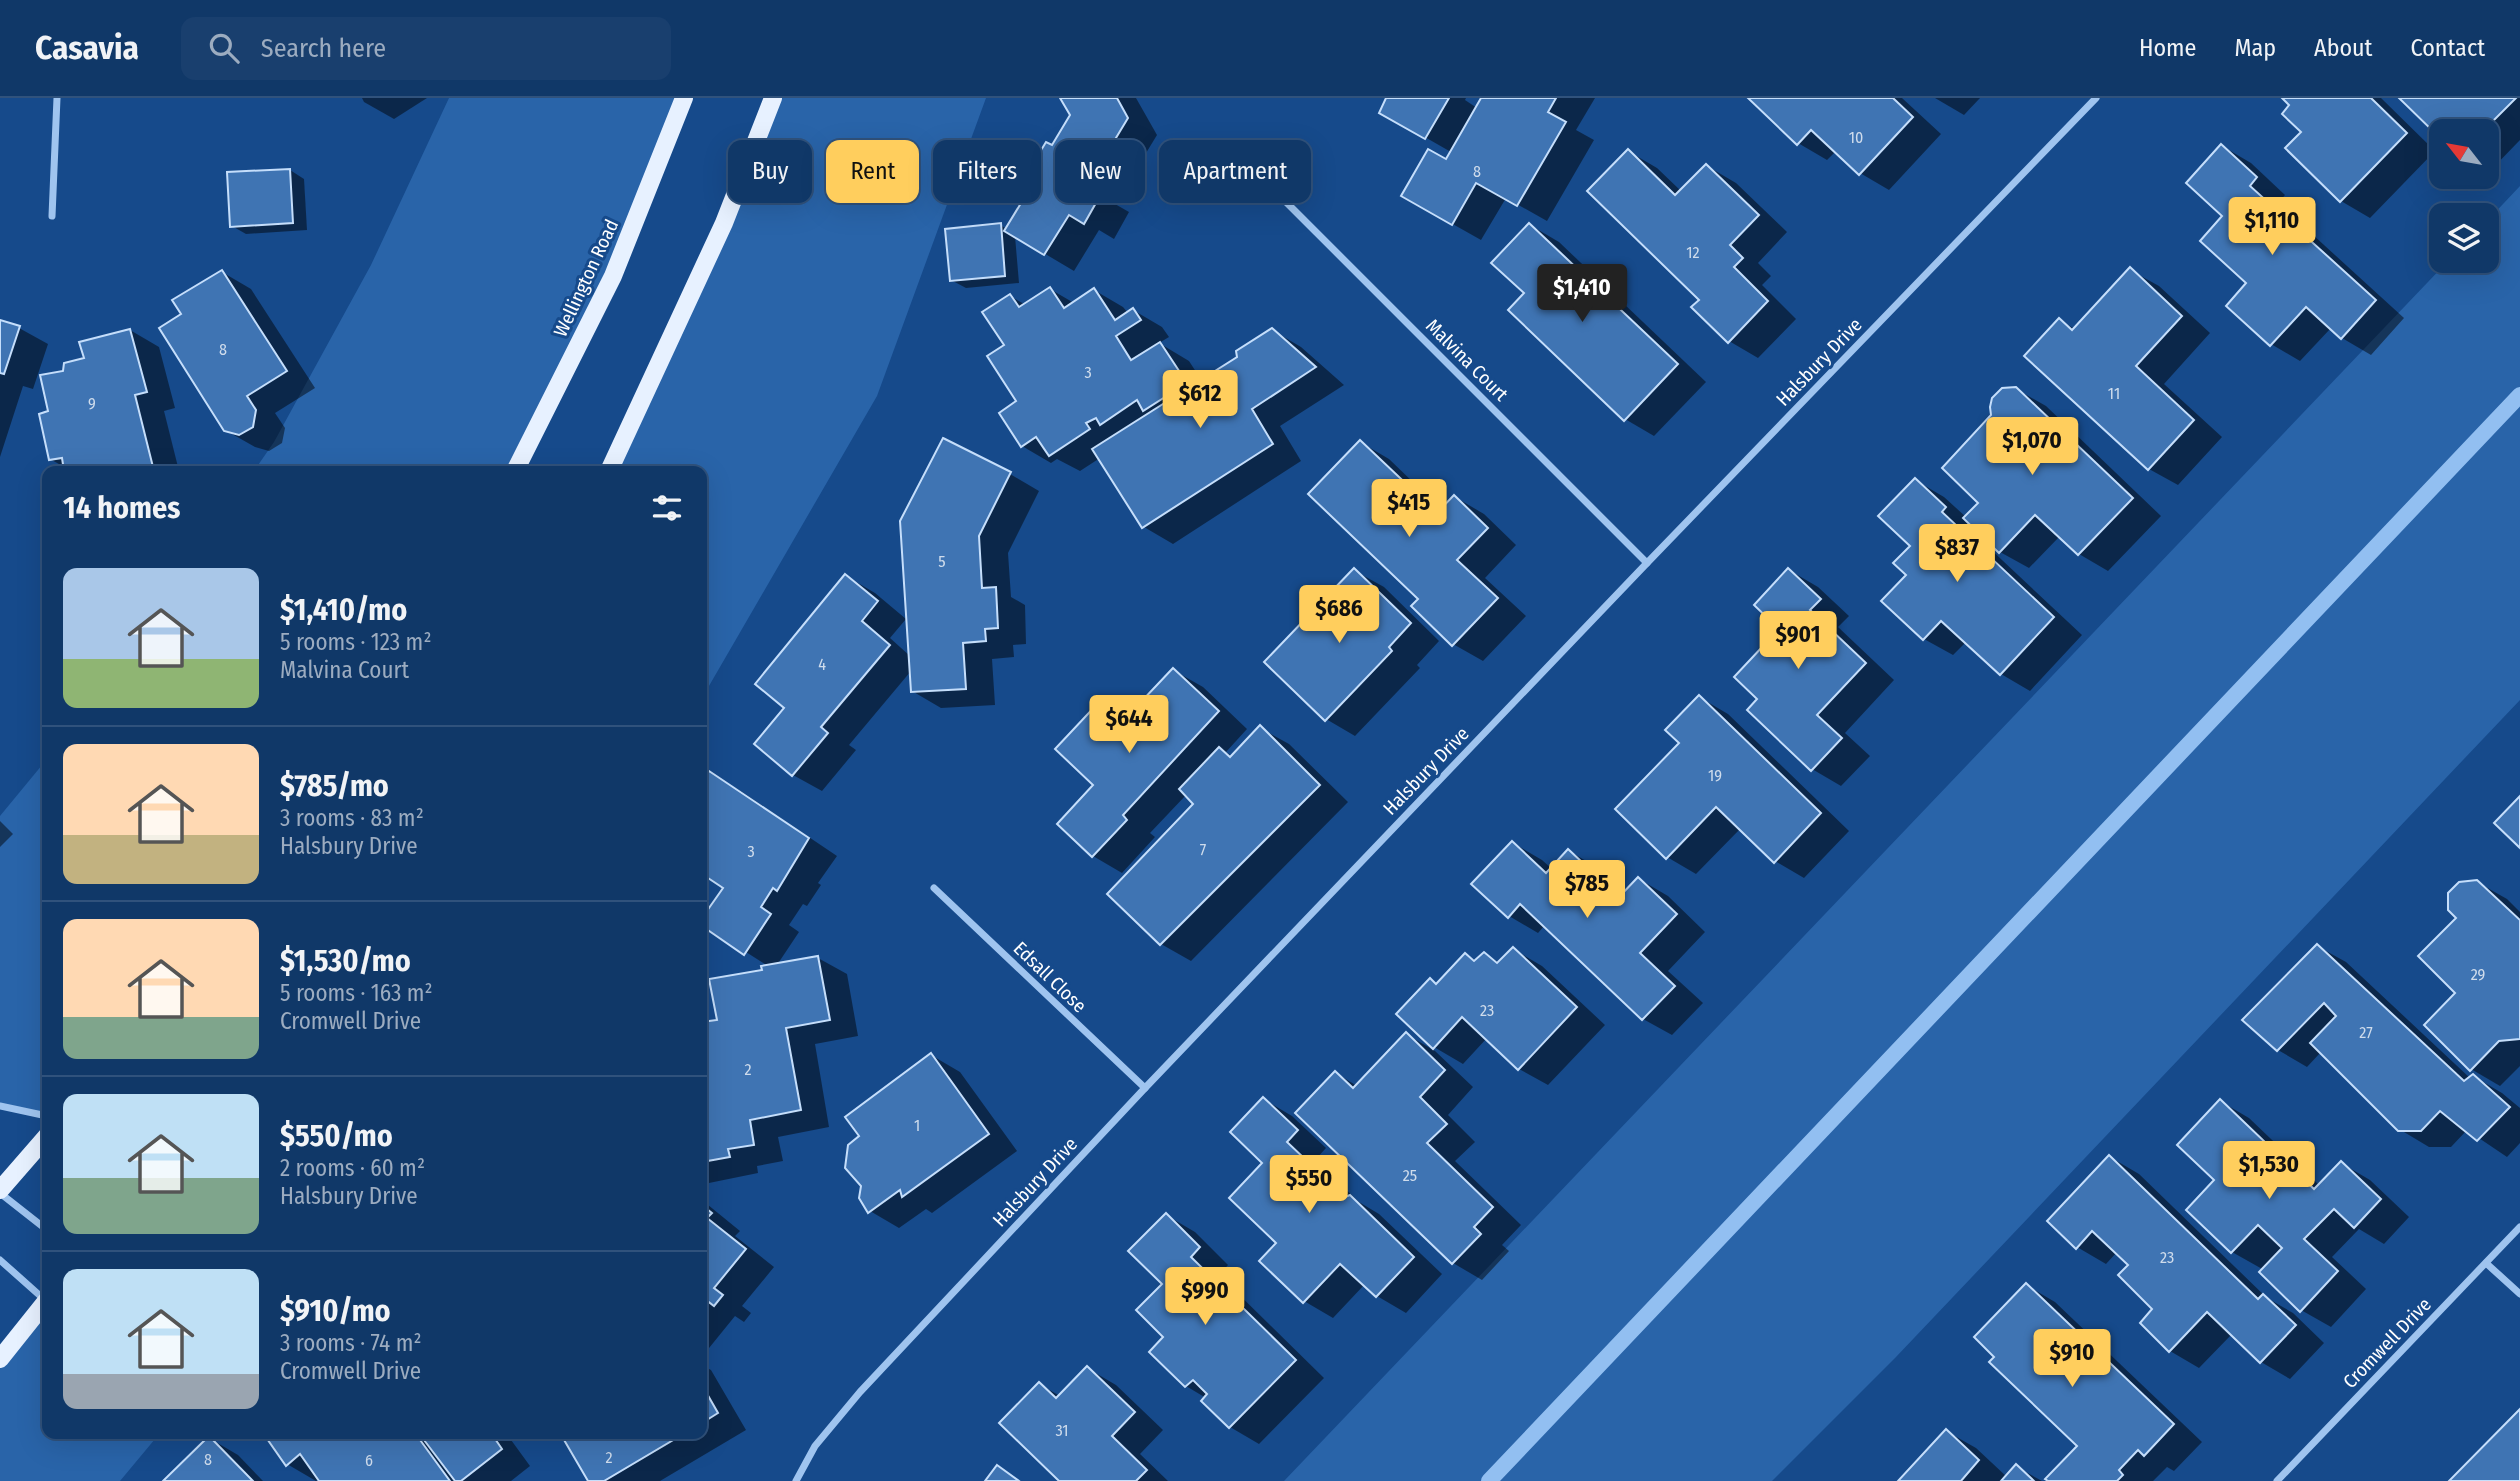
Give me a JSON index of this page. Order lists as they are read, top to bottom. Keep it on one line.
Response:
{"streets":{"main road":["Wellington Road"],"street":["Malvina Court","Halsbury Drive","Edsall Close","Cromwell Drive"]},"crossings":[["Malvina Court","Halsbury Drive"],["Halsbury Drive","Edsall Close"]],"house_numbers":["10","8","12","8","3","11","9","5","4","19","7","3","29","23","27","2","1","25","23","31","2","8","6"],"north":"top left","page":{"header":"Casavia","search":"Search here","nav":["Home","Map","About","Contact"],"chip":["Buy","Rent","Filters","New","Apartment"],"price":["$1,110","$1,410","$612","$1,070","$415","$837","$686","$901","$644","$785","$1,530","$550","$990","$910"],"heading":"14 homes","list":[{"name":"$1,410/mo","note":"5 rooms · 123 m² · Malvina Court"},{"name":"$785/mo","note":"3 rooms · 83 m² · Halsbury Drive"},{"name":"$1,530/mo","note":"5 rooms · 163 m² · Cromwell Drive"},{"name":"$550/mo","note":"2 rooms · 60 m² · Halsbury Drive"},{"name":"$910/mo","note":"3 rooms · 74 m² · Cromwell Drive"}]}}
